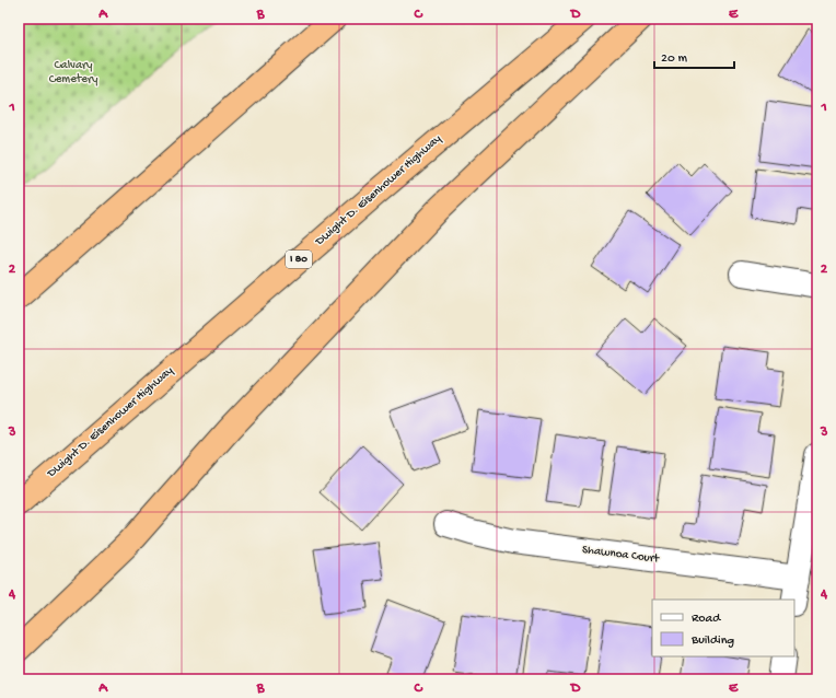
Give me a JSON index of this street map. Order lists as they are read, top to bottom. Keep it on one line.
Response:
{"streets":{"highway":["Dwight D. Eisenhower Highway","I 80"],"street":["Shawnoa Court"]},"parks":["Calvary Cemetery"],"legend":["Road","Building"],"scale_bar":"20 m","grid":{"columns":["A","B","C","D","E"],"rows":["1","2","3","4"]}}
